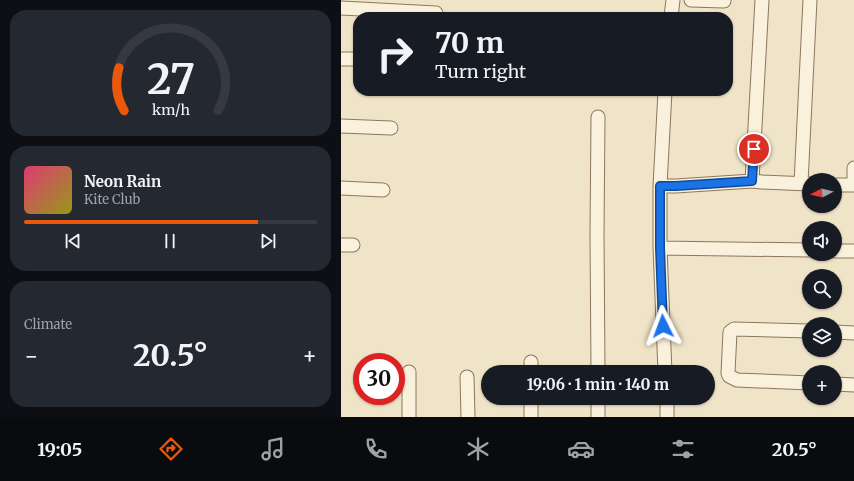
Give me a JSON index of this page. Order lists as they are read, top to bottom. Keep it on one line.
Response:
{"north":"left","page":{"turn":["70 m","Turn right"],"song":["Neon Rain","Kite Club"],"map_buttons":"+","tile":"Climate","heat":["−","20.5°","+"],"limit":"30","trip":"19:06 · 1 min · 140 m","tabs":["19:05","20.5°"],"gauge":["27","km/h"]}}
